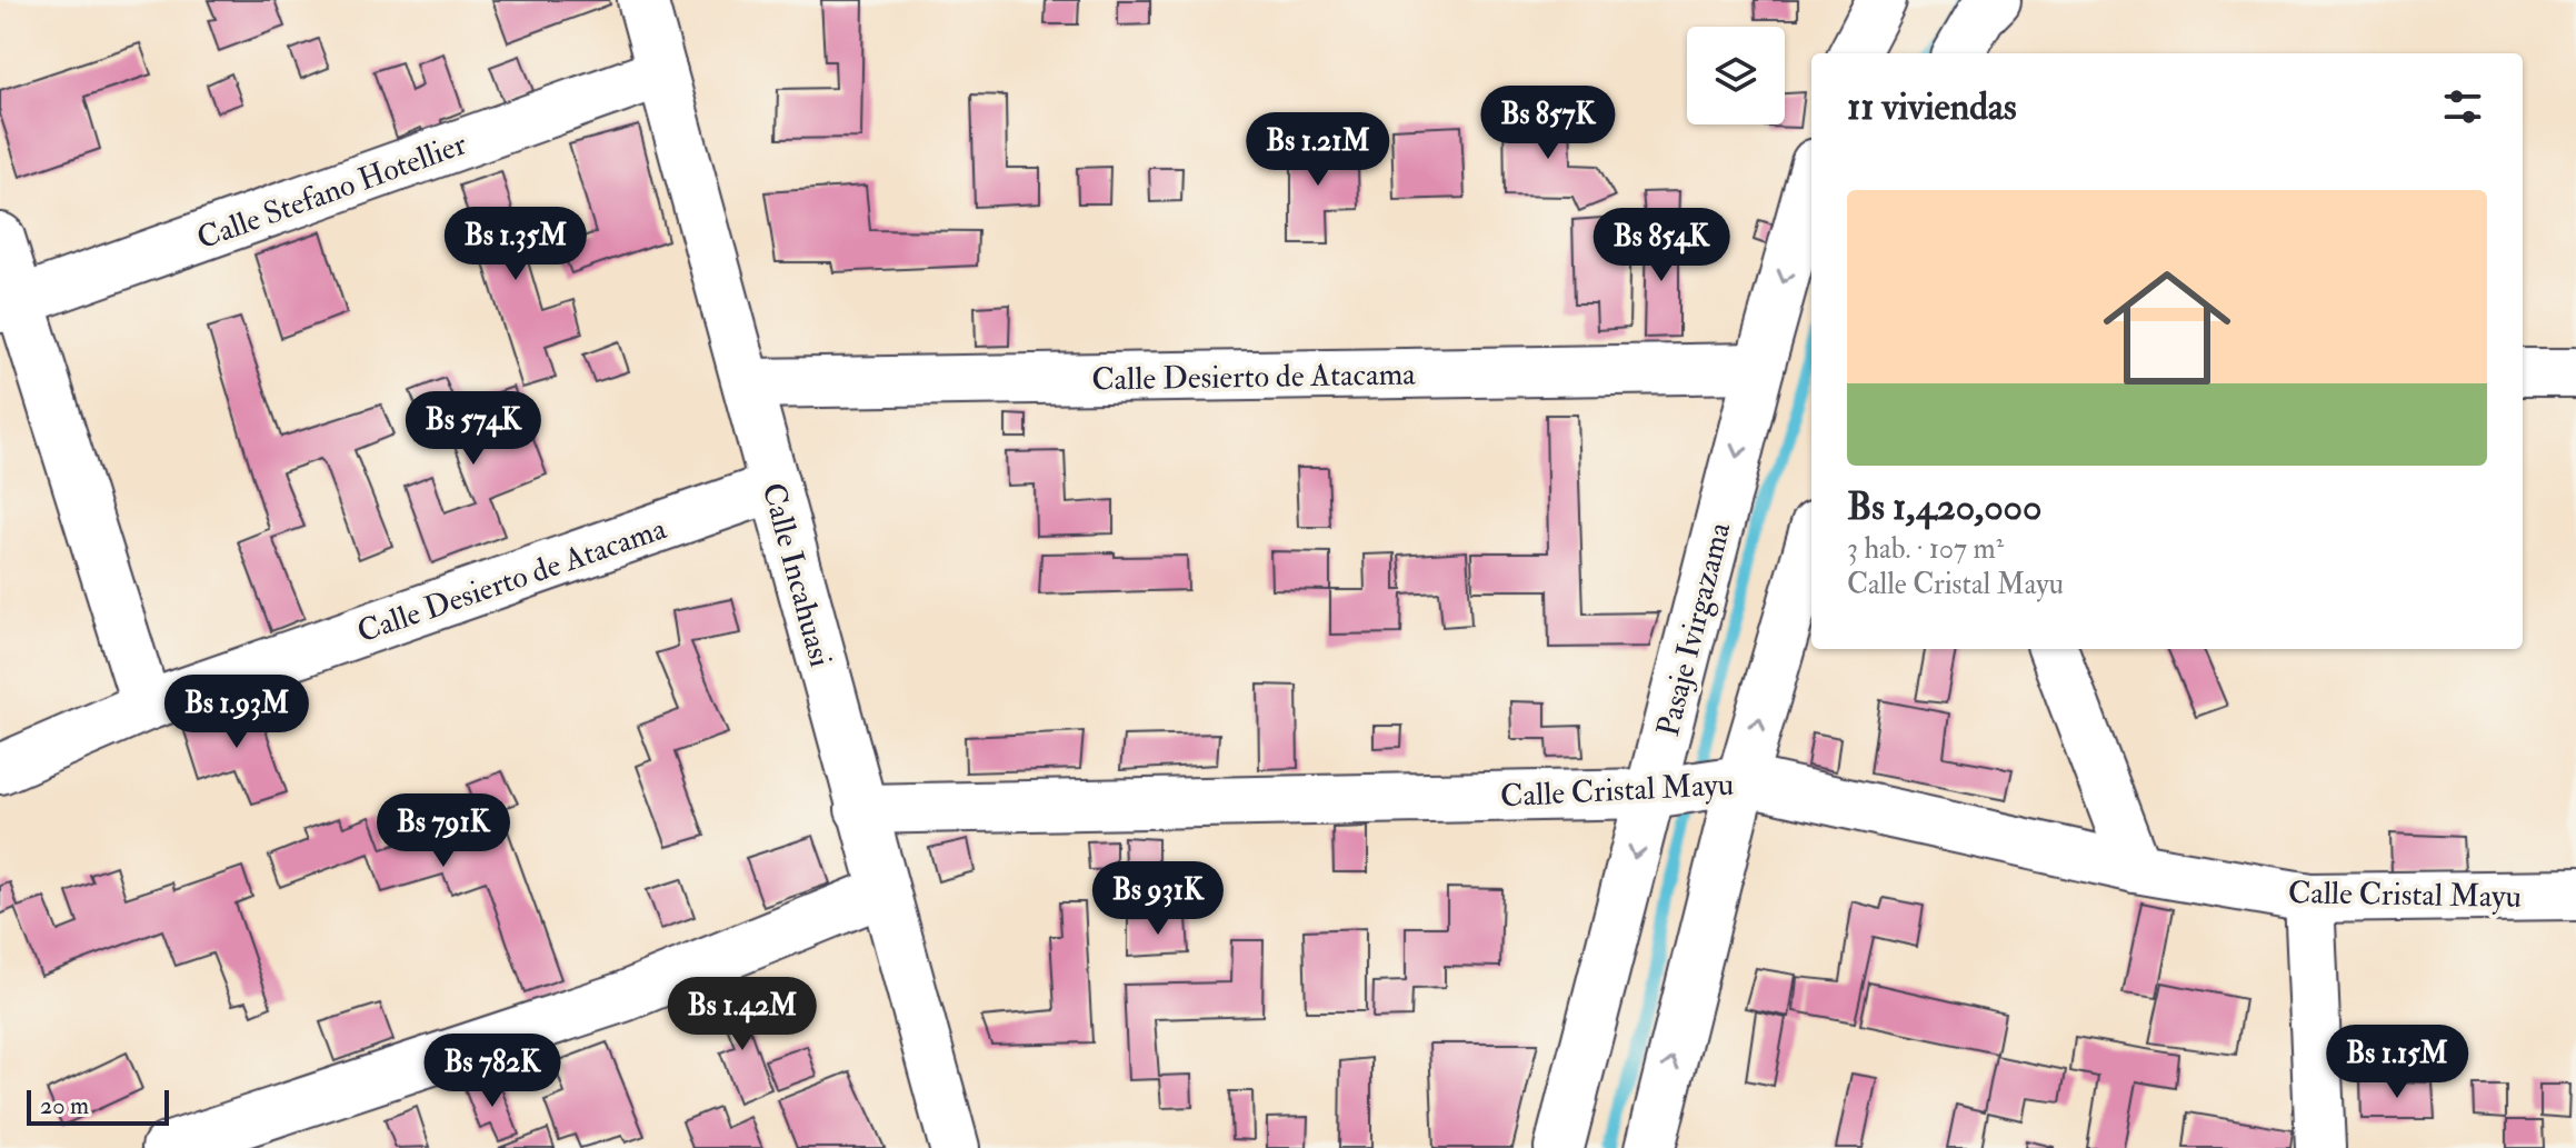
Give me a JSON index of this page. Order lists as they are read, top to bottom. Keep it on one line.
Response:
{"streets":{"street":["Calle Stefano Hotellier","Calle Desierto de Atacama","Calle Incahuasi","Pasaje Ivirgazama","Calle Cristal Mayu"]},"crossings":[["Calle Stefano Hotellier","Calle Incahuasi"],["Calle Desierto de Atacama","Calle Incahuasi"],["Calle Desierto de Atacama","Pasaje Ivirgazama"],["Calle Incahuasi","Calle Cristal Mayu"],["Pasaje Ivirgazama","Calle Cristal Mayu"]],"scale_bar":"20 m","page":{"heading":"11 viviendas","price":["Bs 857K","Bs 1.21M","Bs 1.35M","Bs 854K","Bs 574K","Bs 1.93M","Bs 791K","Bs 931K","Bs 1.42M","Bs 1.15M","Bs 782K"],"list":[{"name":"Bs 1,420,000","note":"3 hab. · 107 m² · Calle Cristal Mayu"}],"scale":"20 m"}}
